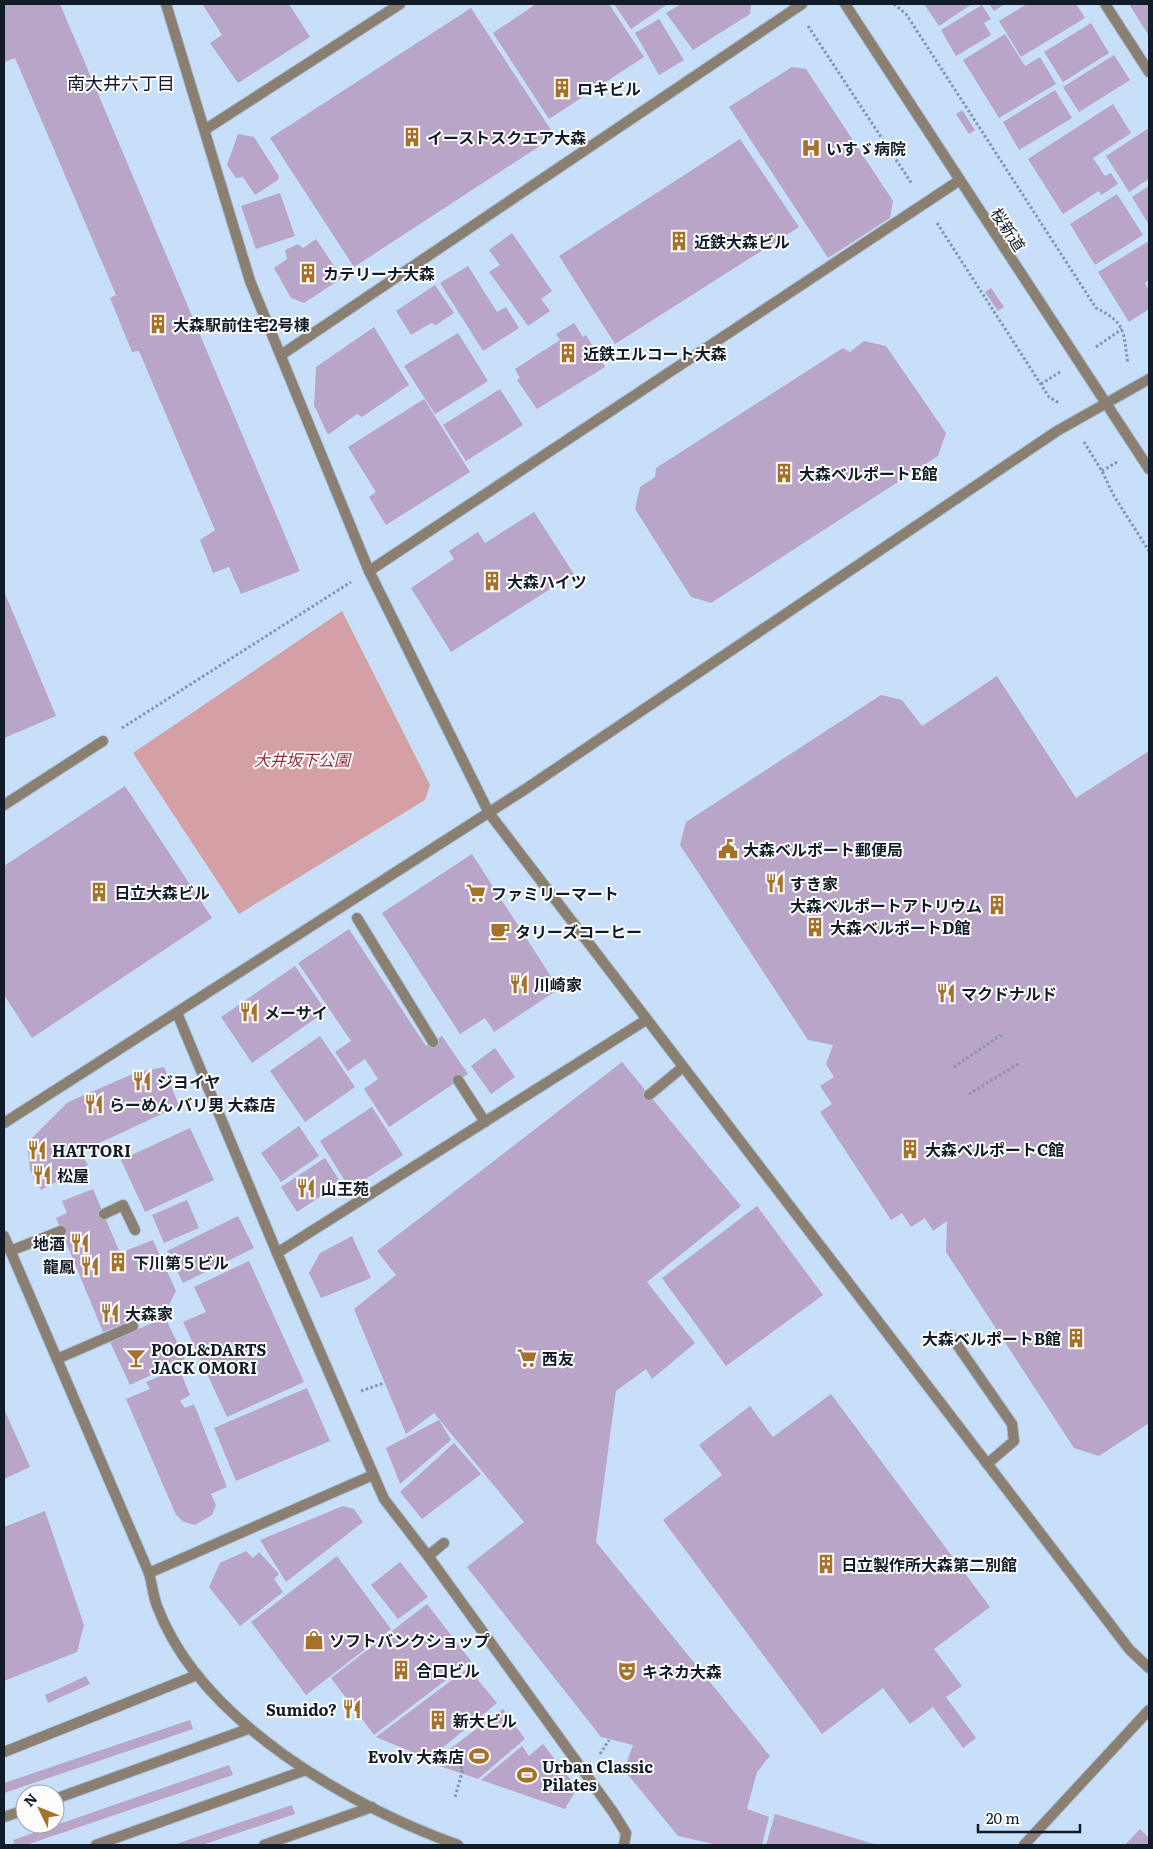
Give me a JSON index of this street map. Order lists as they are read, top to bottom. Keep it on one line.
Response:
{"streets":{"street":["桜新道"]},"districts":["南大井六丁目"],"parks":["大井坂下公園"],"places":{"building":["ロキビル","イーストスクエア大森","近鉄大森ビル","カテリーナ大森","大森駅前住宅2号棟","近鉄エルコート大森","大森ベルポートE館","大森ハイツ","日立大森ビル","大森ベルポートアトリウム","大森ベルポートD館","大森ベルポートC館","下川第５ビル","大森ベルポートB館","日立製作所大森第二別館","合口ビル","新大ビル"],"hospital":["いすゞ病院"],"public building":["大森ベルポート郵便局"],"restaurant":["すき家","川崎家","マクドナルド","メーサイ","ジヨイヤ","らーめん バリ男 大森店","HATTORI","松屋","山王苑","地酒","龍鳳","大森家","Sumido?"],"supermarket":["ファミリーマート","西友"],"cafe":["タリーズコーヒー"],"bar":["POOL&DARTS JACK OMORI"],"shop":["ソフトバンクショップ"],"theatre":["キネカ大森"],"sports":["Evolv 大森店","Urban Classic Pilates"]},"scale_bar":"20 m","north":"top left"}
